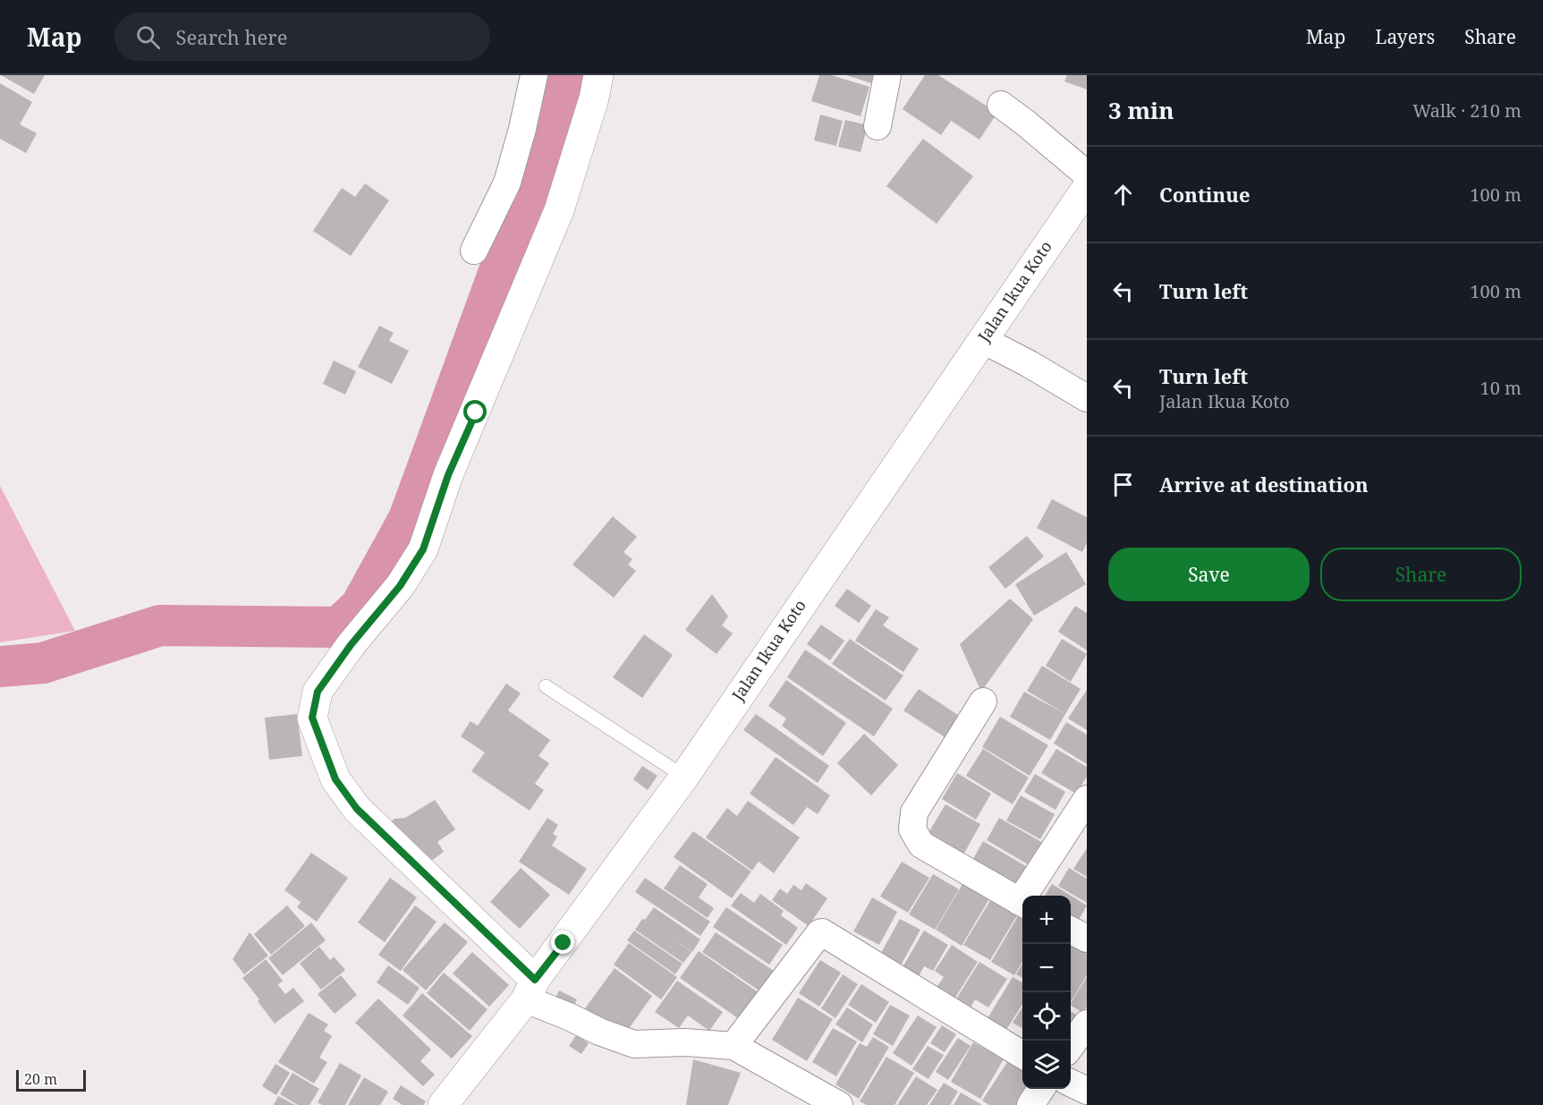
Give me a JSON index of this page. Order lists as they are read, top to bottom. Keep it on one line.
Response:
{"streets":{"street":["Jalan Ikua Koto"]},"scale_bar":"20 m","page":{"header":"Map","search":"Search here","nav":["Map","Layers","Share"],"heading":["3 min","Walk · 210 m"],"list":[["Continue","100 m"],["Turn left","100 m"],["Turn left","Jalan Ikua Koto","10 m"],"Arrive at destination"],"buttons":["Save","Share"],"map_buttons":["+","−"],"scale":"20 m"}}
